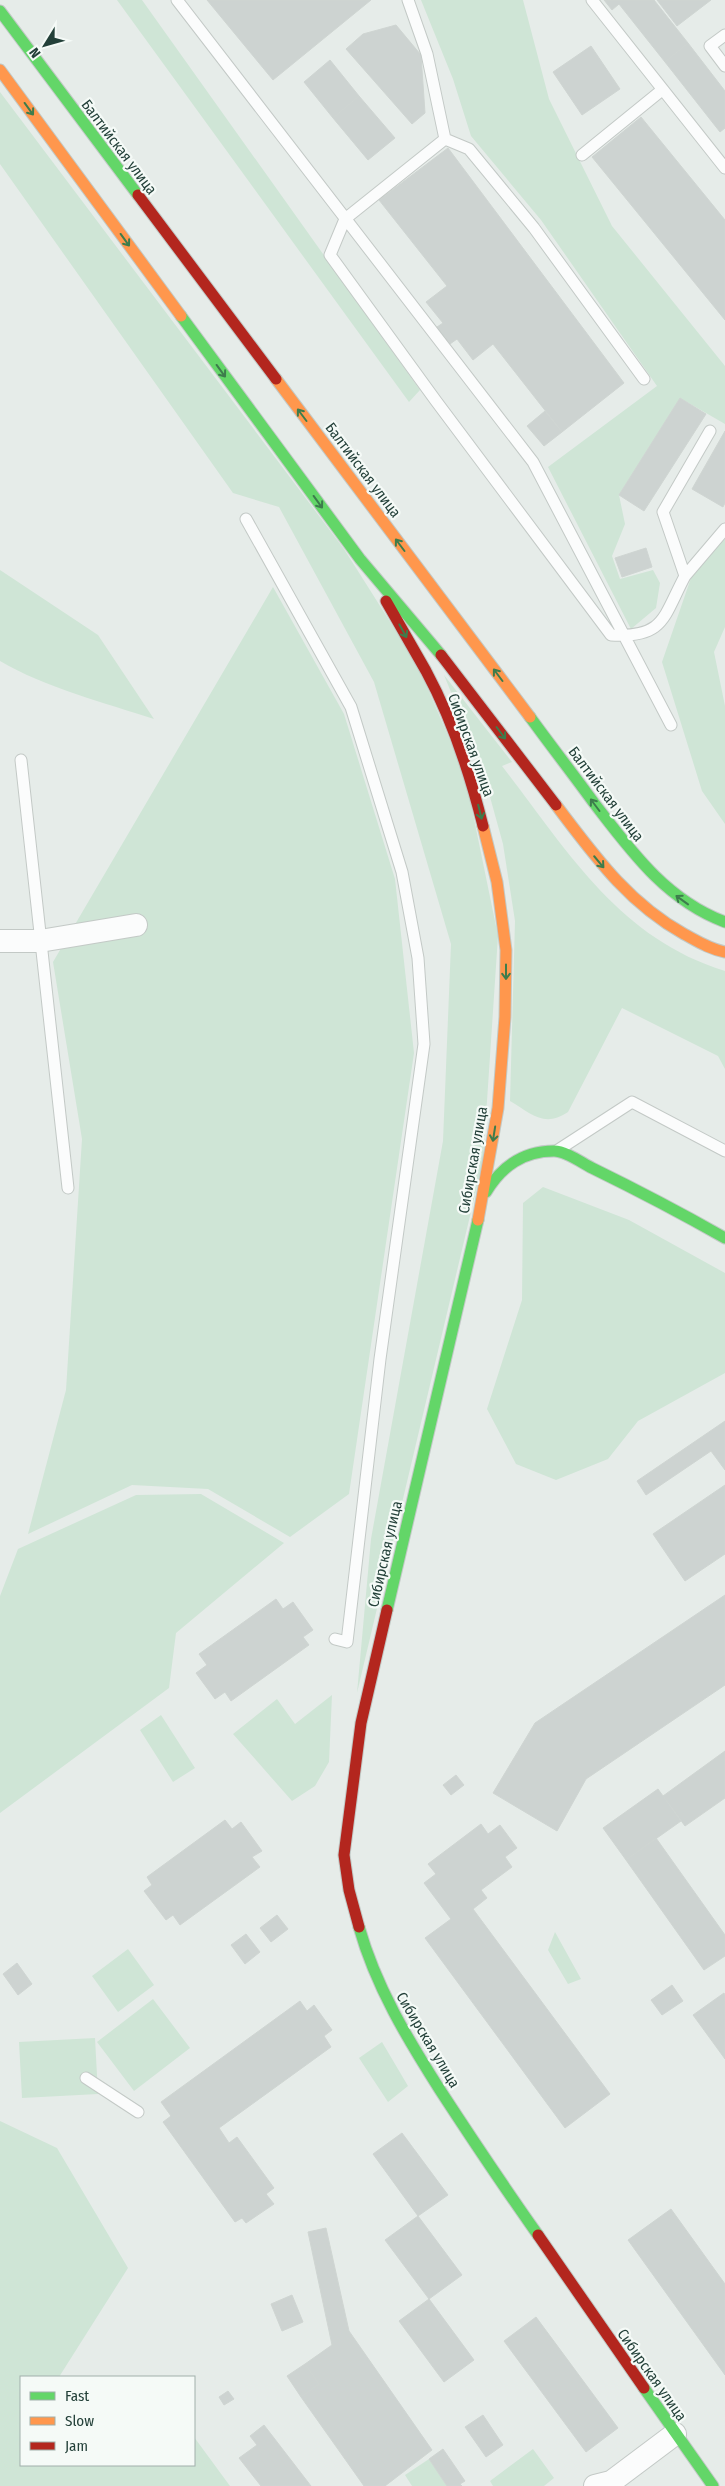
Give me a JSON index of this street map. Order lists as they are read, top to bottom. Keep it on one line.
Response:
{"streets":{"main road":["Балтийская улица","Сибирская улица"]},"legend":["Fast","Slow","Jam"],"north":"bottom left"}
